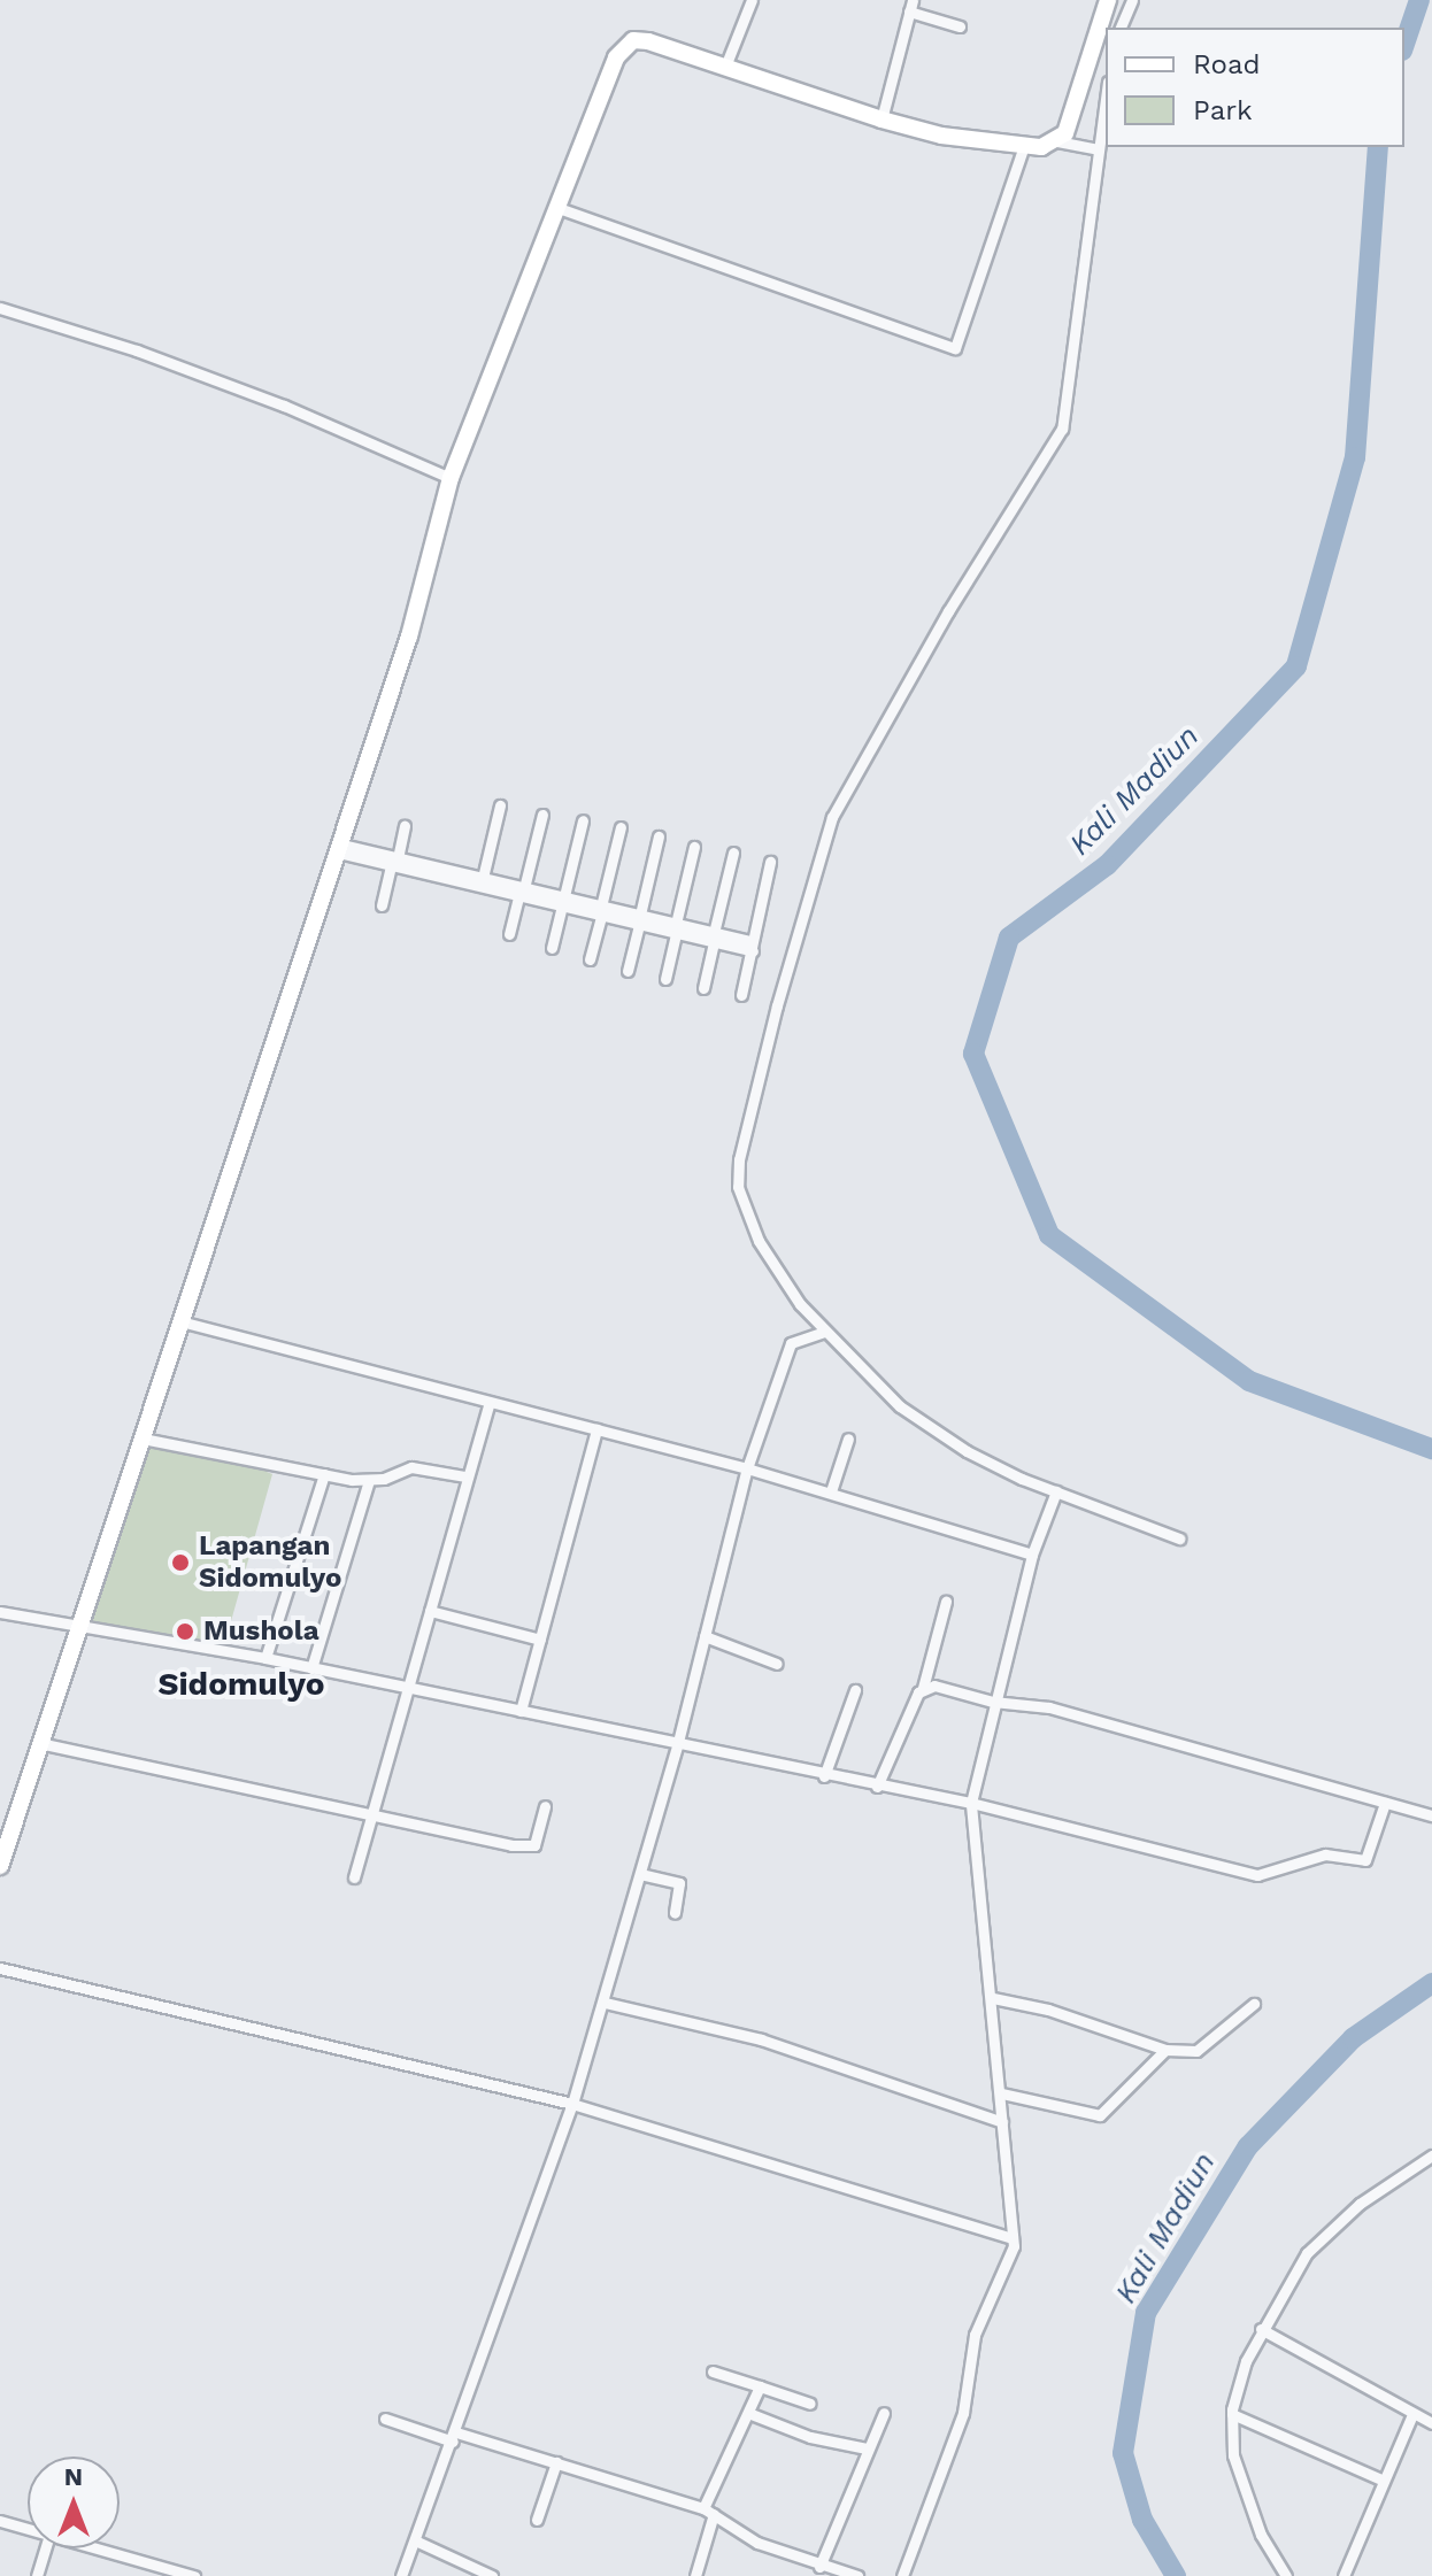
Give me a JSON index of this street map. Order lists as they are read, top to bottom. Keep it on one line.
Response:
{"districts":["Sidomulyo"],"water":["Kali Madiun"],"places":["Lapangan Sidomulyo","Mushola"],"legend":["Road","Park"],"north":"top"}
